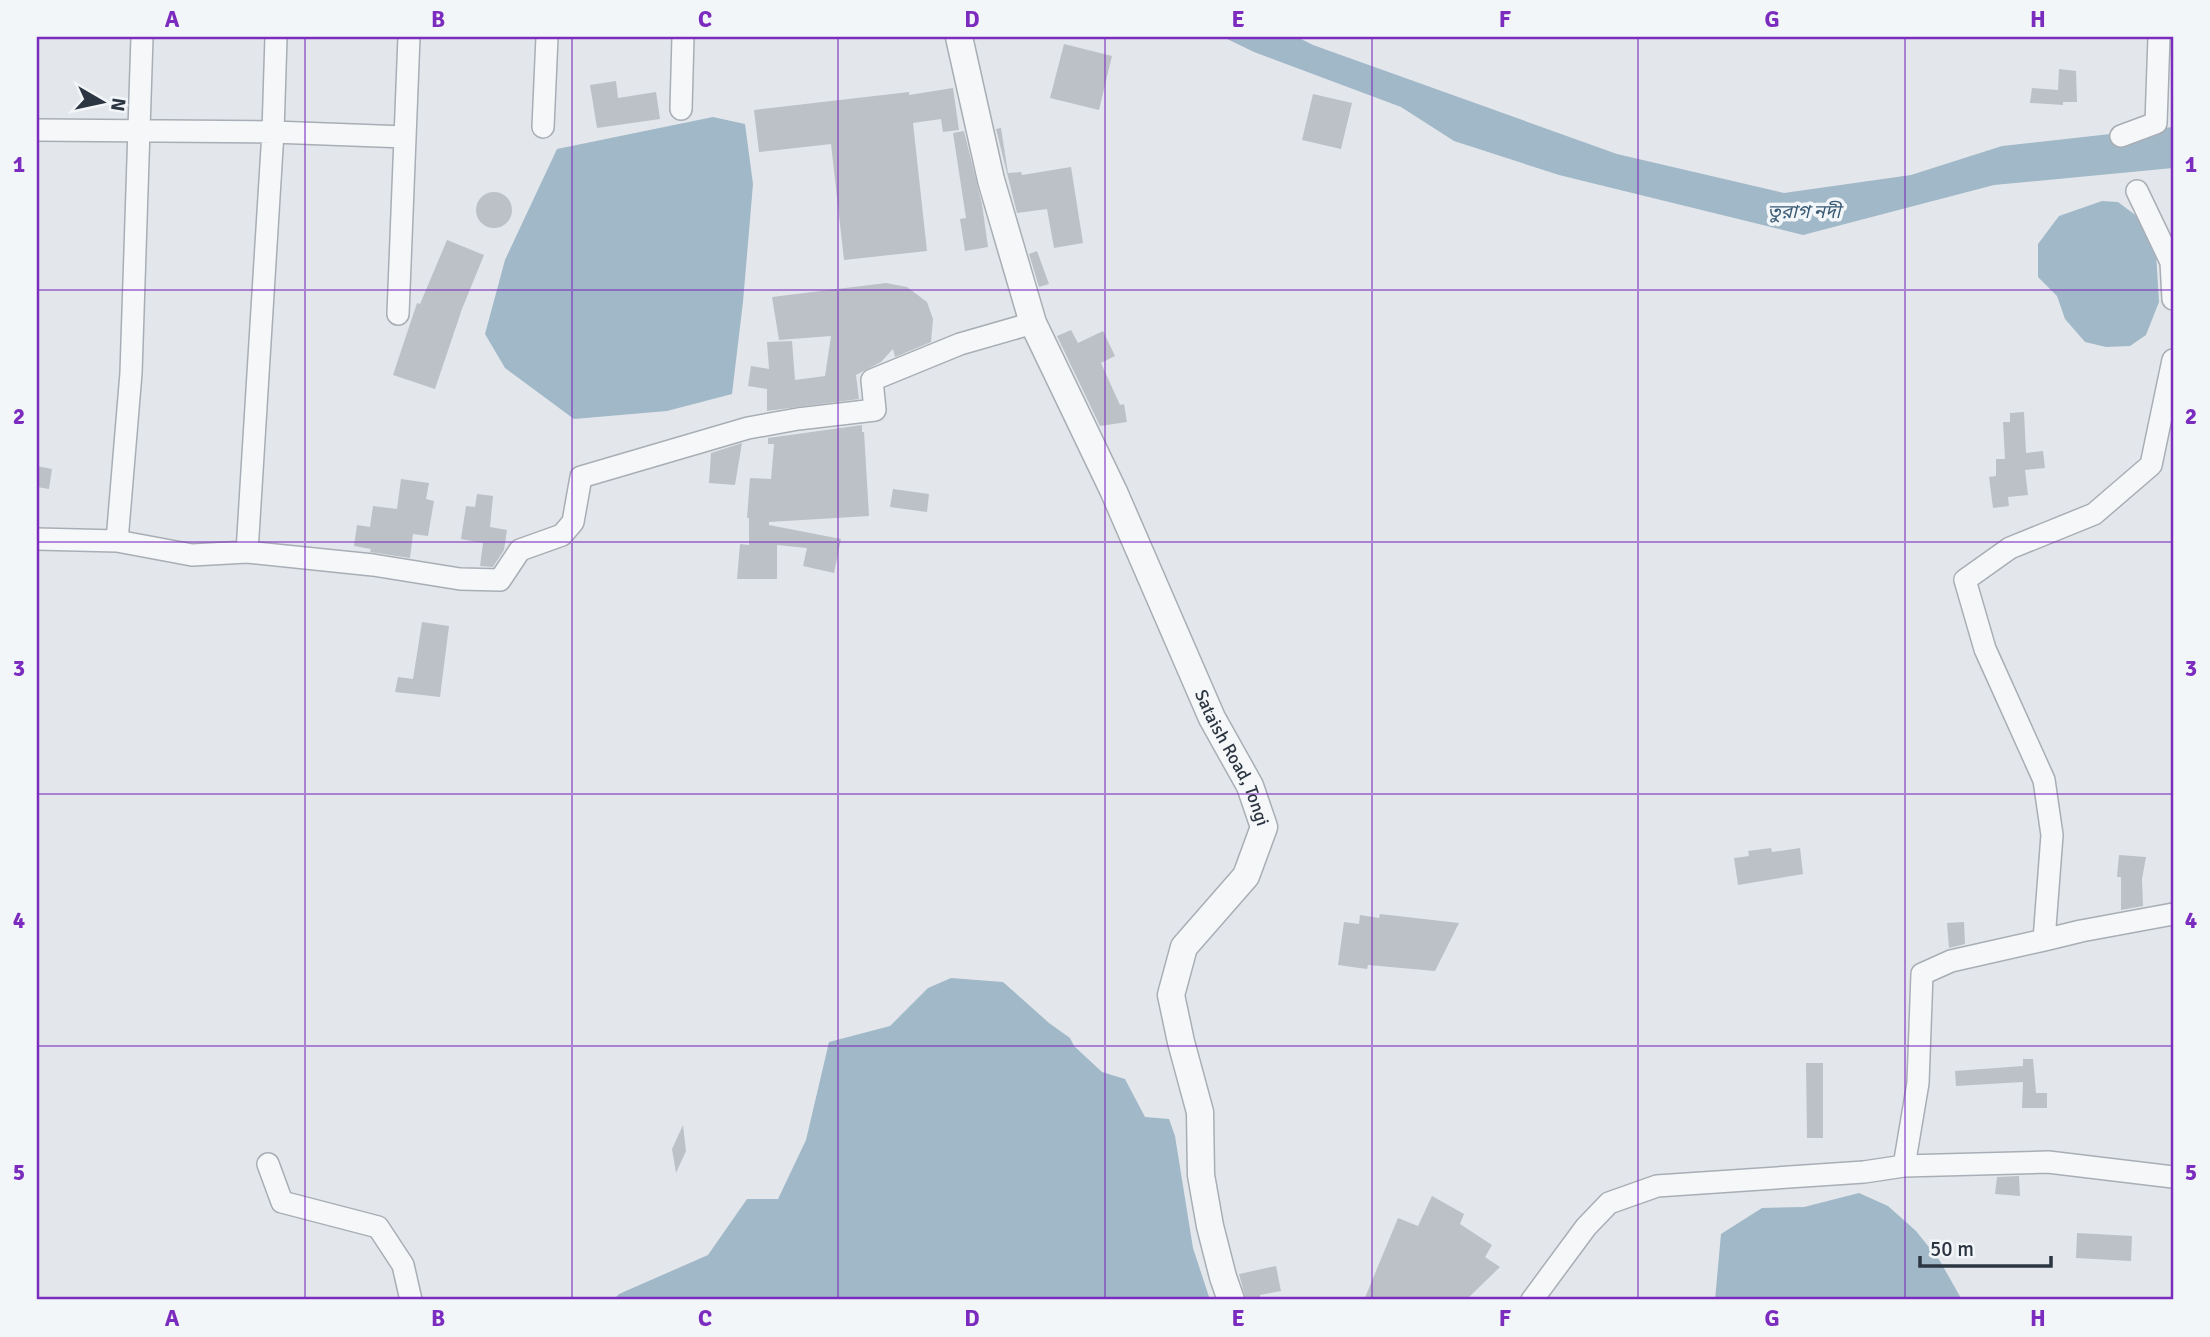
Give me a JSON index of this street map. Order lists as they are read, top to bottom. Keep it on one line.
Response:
{"streets":{"street":["Sataish Road, Tongi"]},"water":["তুরাগ নদী"],"scale_bar":"50 m","north":"right","grid":{"columns":["A","B","C","D","E","F","G","H"],"rows":["1","2","3","4","5"]}}
